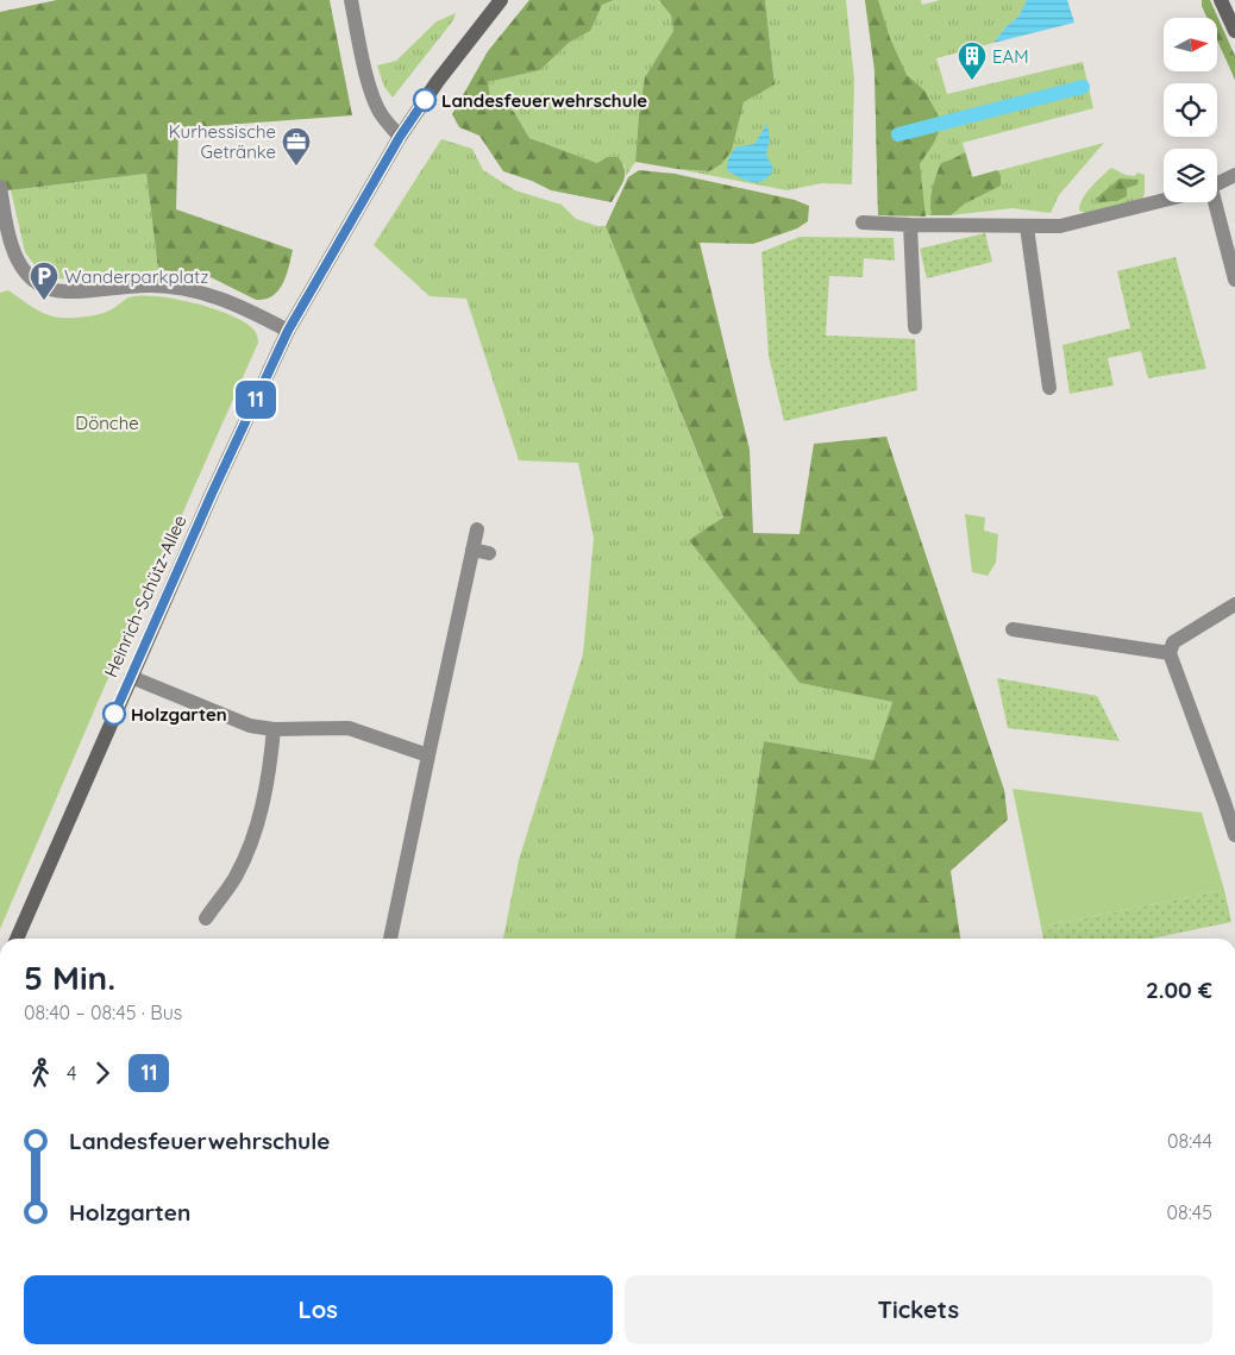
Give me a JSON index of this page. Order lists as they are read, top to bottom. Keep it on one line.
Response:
{"streets":{"main road":["Heinrich-Schütz-Allee"]},"parks":["Dönche"],"places":{"building":["EAM"],"other":["Landesfeuerwehrschule","Holzgarten"],"office":["Kurhessische Getränke"],"parking":["Wanderparkplatz"]},"lines":["bus line 11"],"north":"right","page":{"on_map":"11","heading":["5 Min.","08:40 – 08:45 · Bus","2.00 €"],"legs":["4","11"],"list":[{"name":"Landesfeuerwehrschule","value":"08:44"},{"name":"Holzgarten","value":"08:45"}],"buttons":["Los","Tickets"]}}
